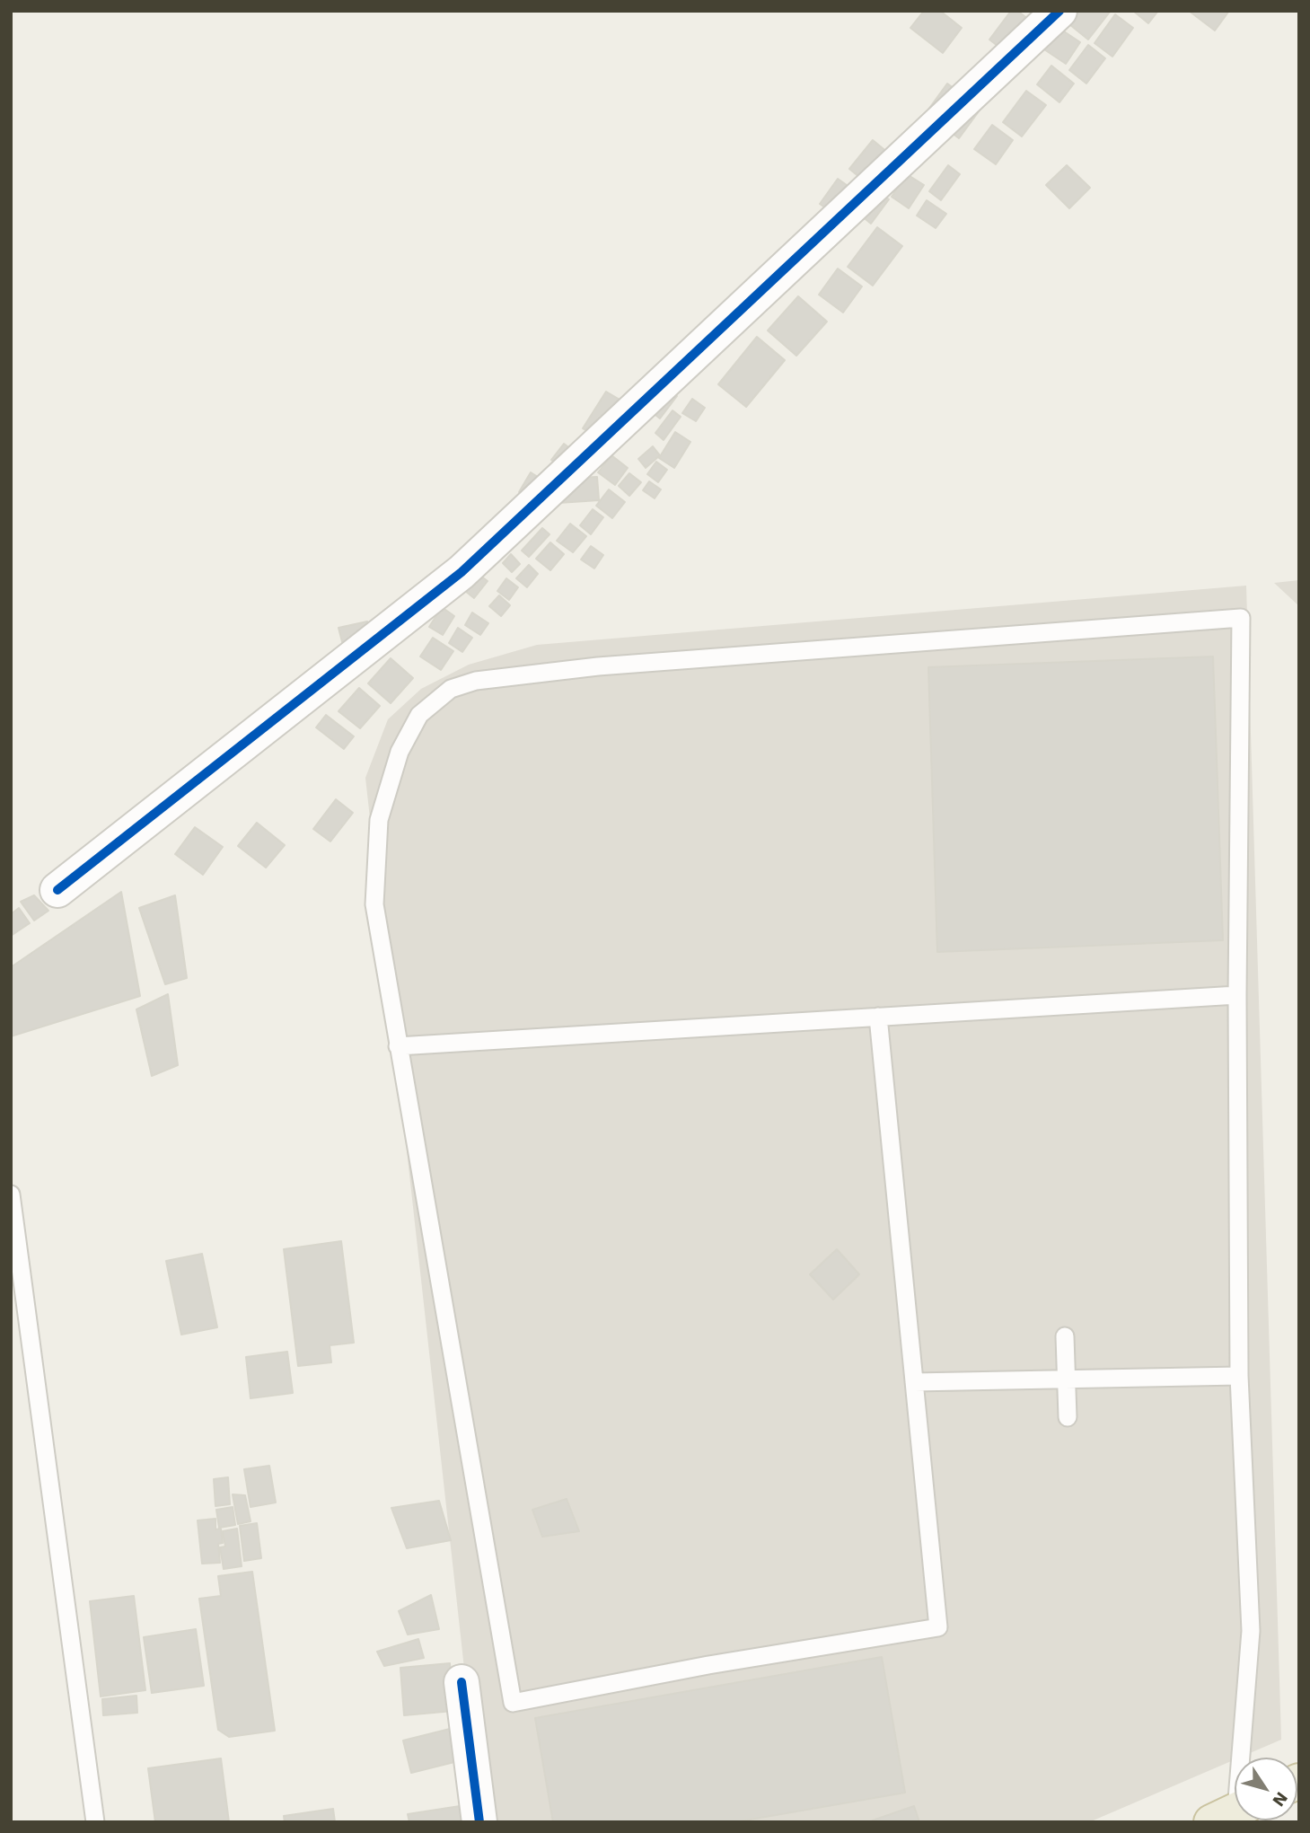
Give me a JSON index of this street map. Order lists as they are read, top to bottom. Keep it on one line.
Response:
{"north":"bottom right"}
